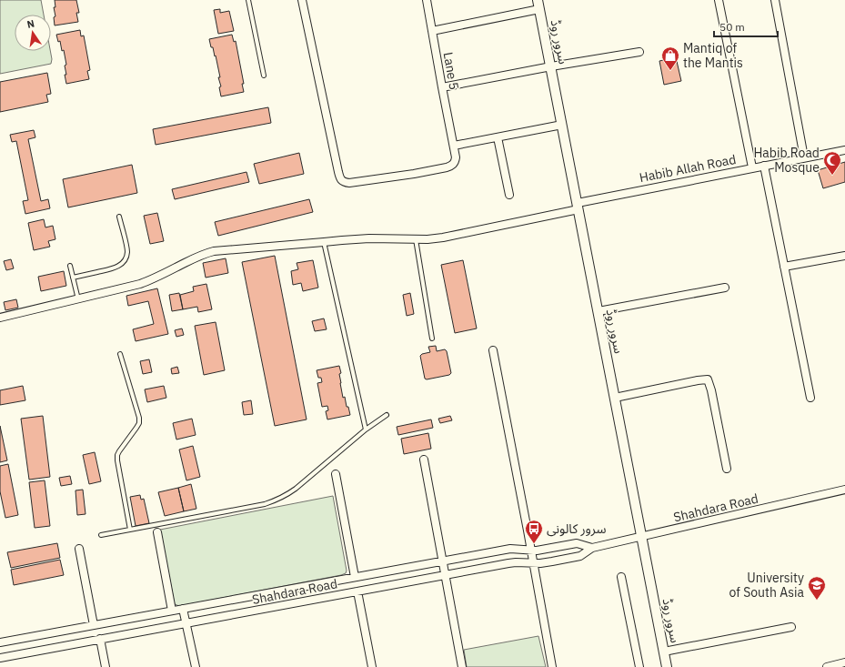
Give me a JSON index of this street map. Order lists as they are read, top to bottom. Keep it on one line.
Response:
{"streets":{"street":["سرور روڈ","Lane 5","Habib Allah Road","Shahdara Road"]},"crossings":[["سرور روڈ","Habib Allah Road"],["سرور روڈ","Shahdara Road"]],"places":{"shop":["Mantiq of the Mantis"],"mosque":["Habib Road Mosque"],"bus stop":["سرور کالونی"],"school or university":["University of South Asia"]},"scale_bar":"50 m","north":"top"}
